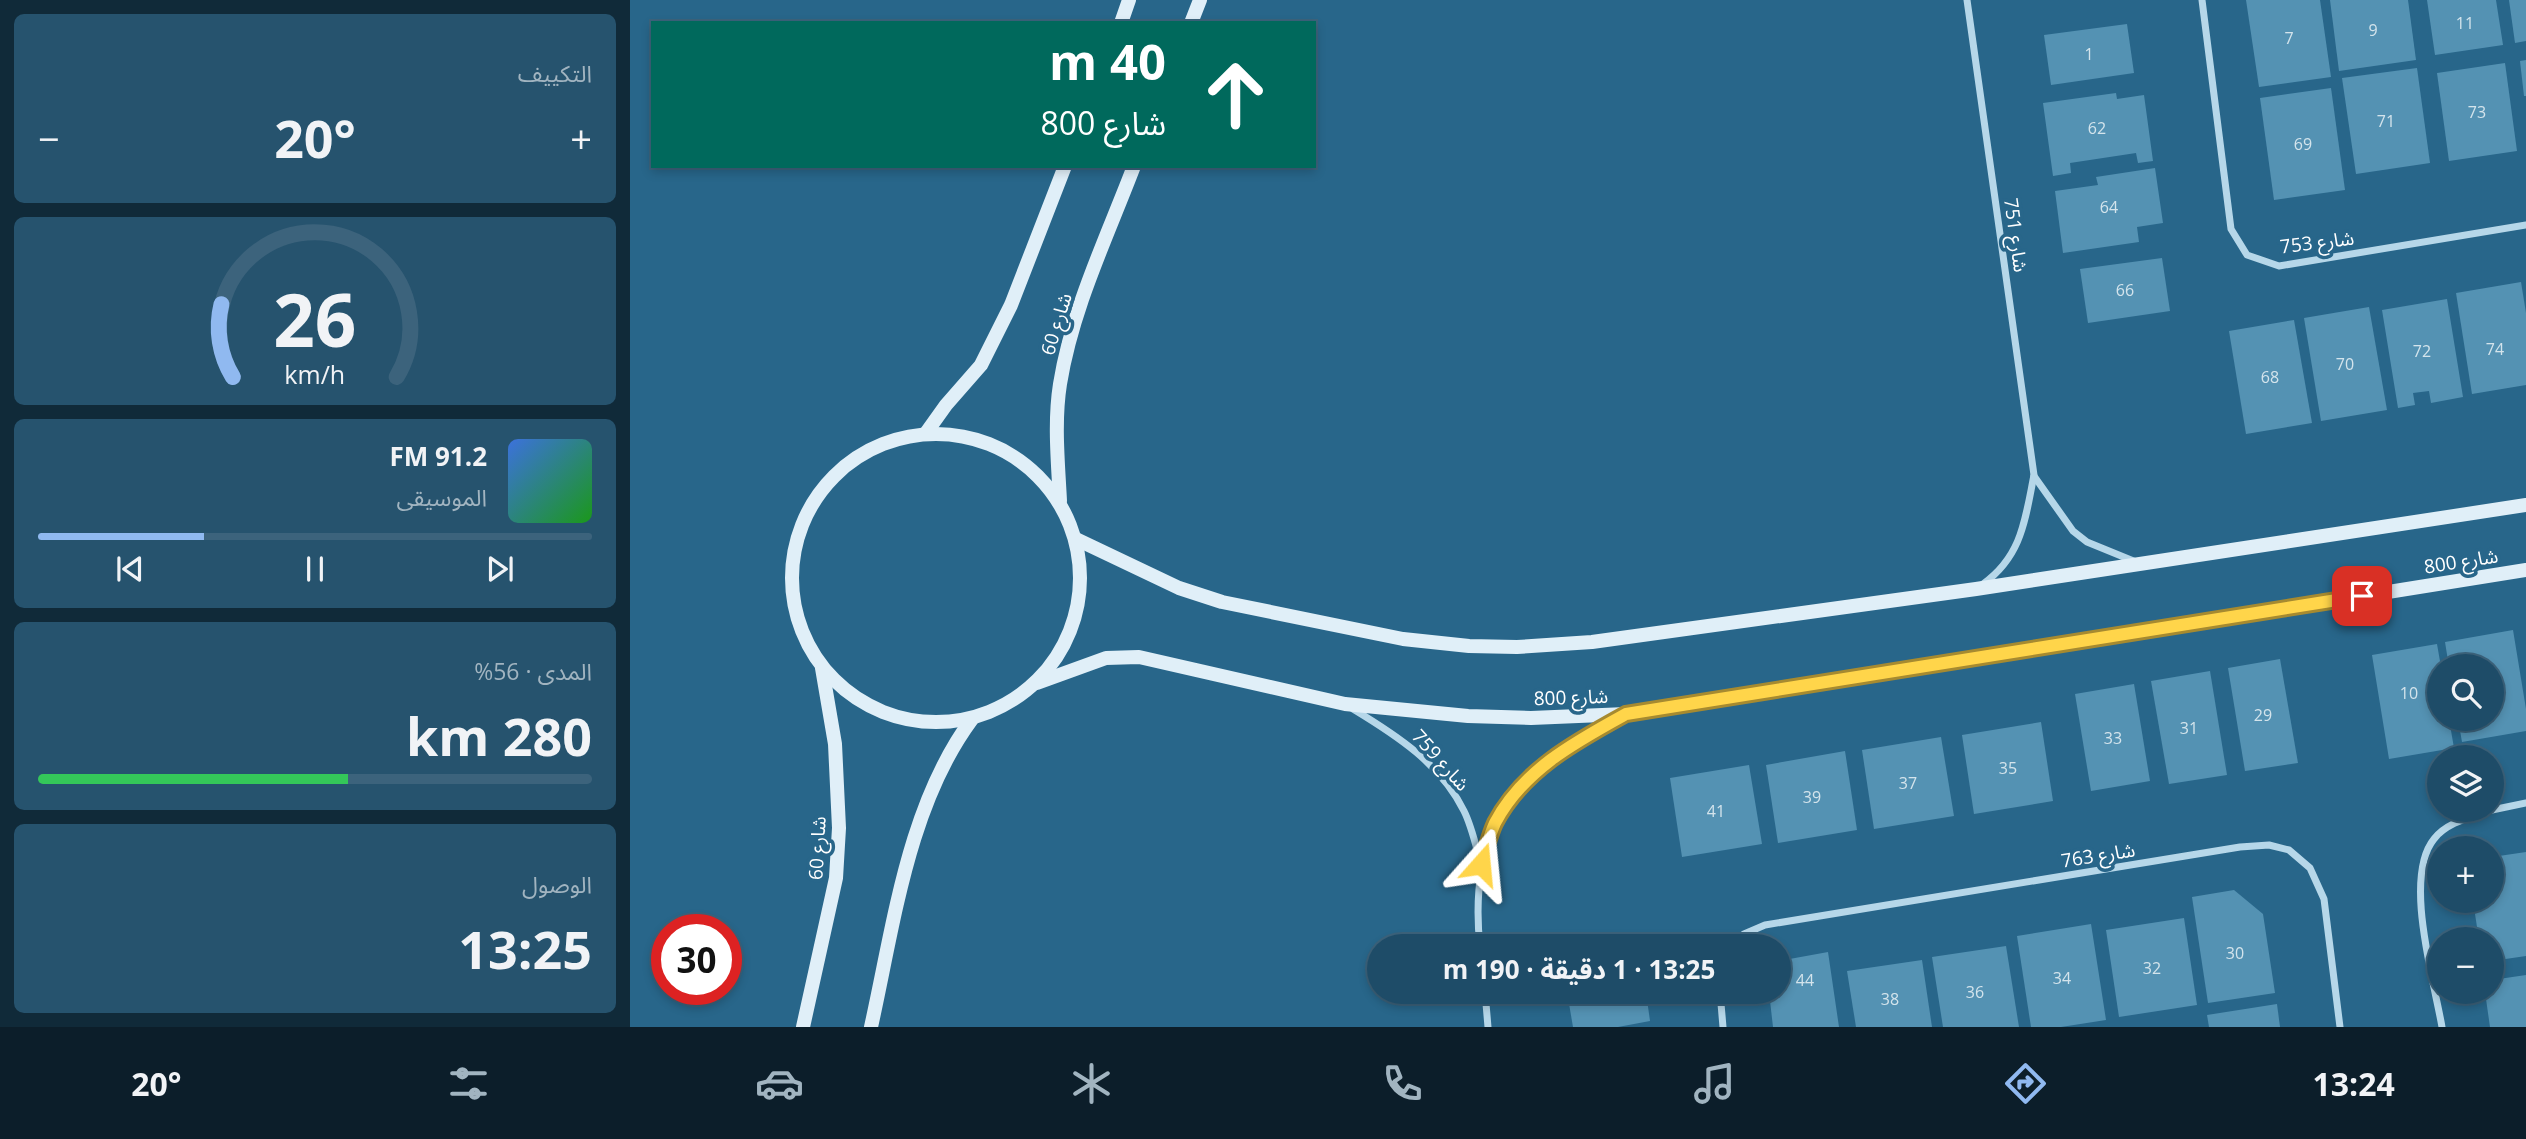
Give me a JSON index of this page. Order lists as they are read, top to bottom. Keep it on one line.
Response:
{"streets":{"street":["شارع 751","شارع 753","شارع 60","شارع 800","شارع 759","شارع 763"]},"crossings":[["شارع 800","شارع 759"]],"house_numbers":["11","9","7","1","73","71","62","69","64","66","74","72","70","68","10","29","31","33","35","37","39","41","30","32","34","44","36","38"],"page":{"tile":["التكييف",["المدى · 56%","280 km"],["الوصول","13:25"]],"turn":["40 m","شارع 800"],"heat":["−","20°","+"],"song":["91.2 FM","الموسيقى"],"map_buttons":["+","−"],"limit":"30","trip":"13:25 · 1 دقيقة · 190 m","tabs":["13:24","20°"],"gauge":["26","km/h"]}}
